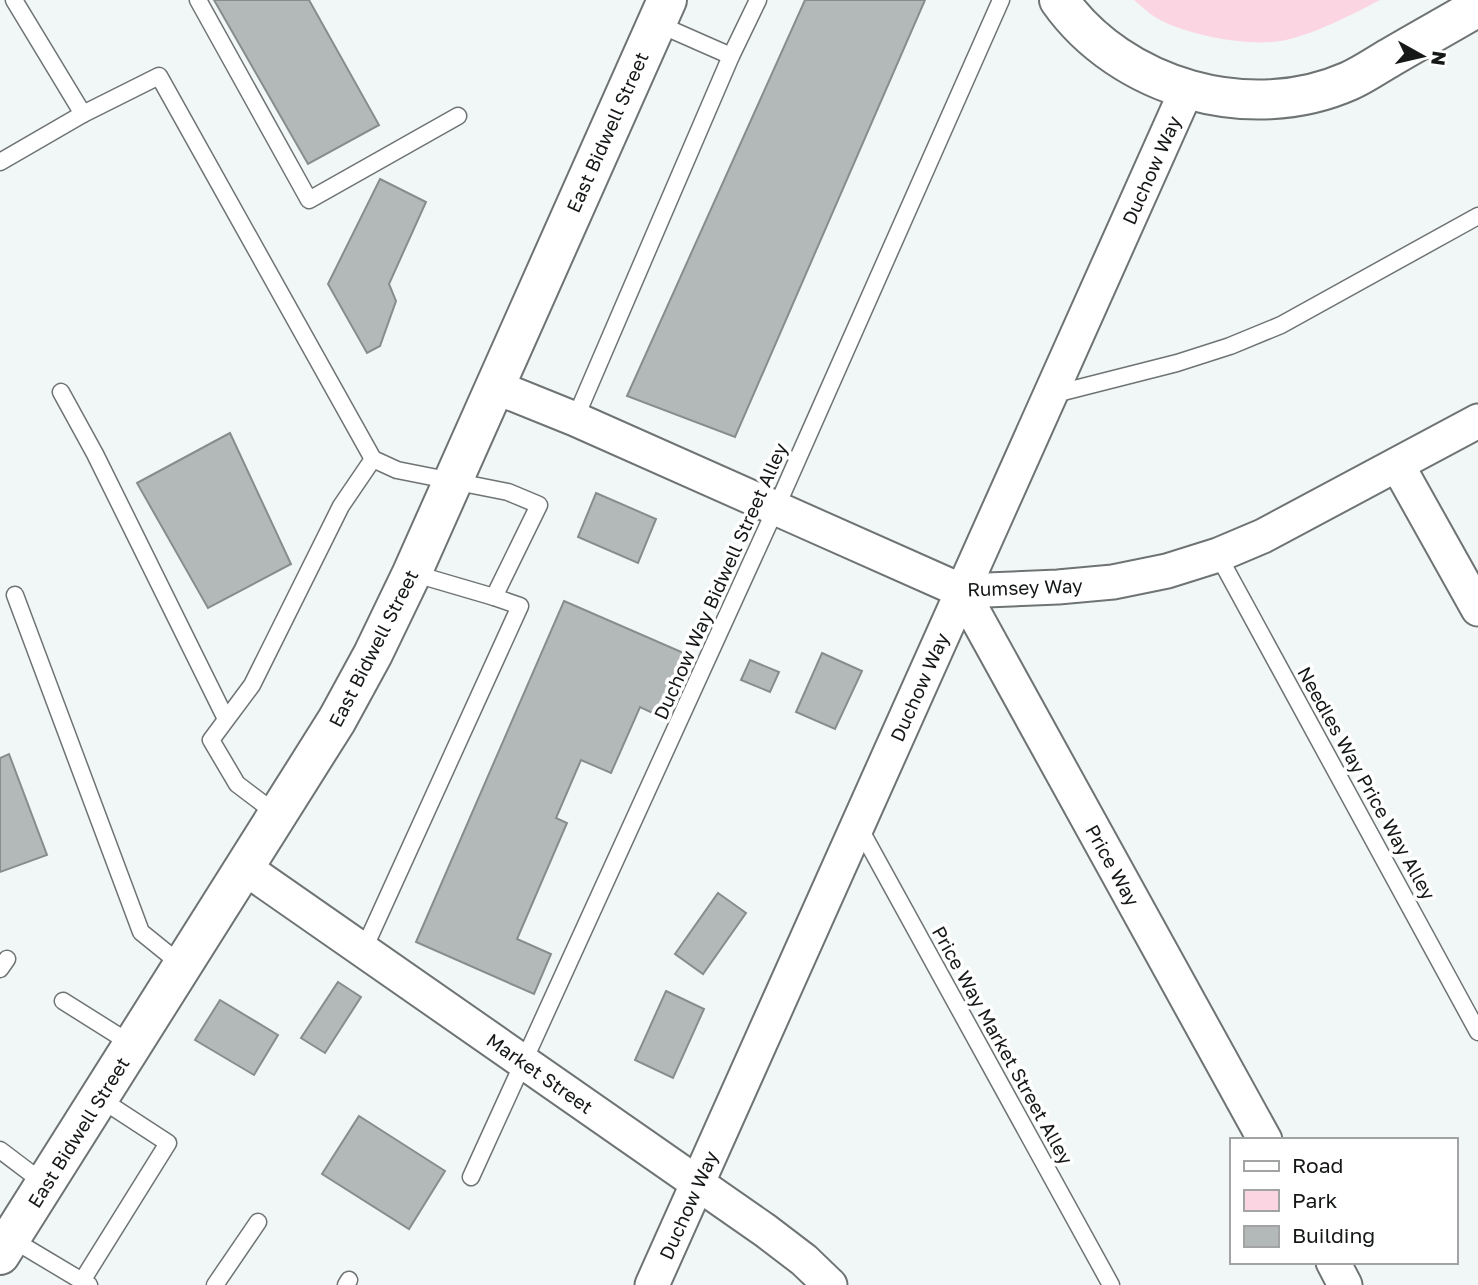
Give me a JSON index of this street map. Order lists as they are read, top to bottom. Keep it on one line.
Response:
{"streets":{"main road":["East Bidwell Street"],"street":["Duchow Way","Rumsey Way","Price Way","Market Street"],"lane":["Duchow Way Bidwell Street Alley","Needles Way Price Way Alley","Price Way Market Street Alley"]},"crossings":[["East Bidwell Street","Rumsey Way"],["East Bidwell Street","Market Street"],["Duchow Way","Rumsey Way"],["Duchow Way","Price Way"],["Duchow Way","Price Way Market Street Alley"],["Duchow Way","Market Street"],["Duchow Way Bidwell Street Alley","Rumsey Way"],["Duchow Way Bidwell Street Alley","Market Street"],["Rumsey Way","Needles Way Price Way Alley"],["Rumsey Way","Price Way"]],"legend":["Road","Park","Building"],"north":"right"}
